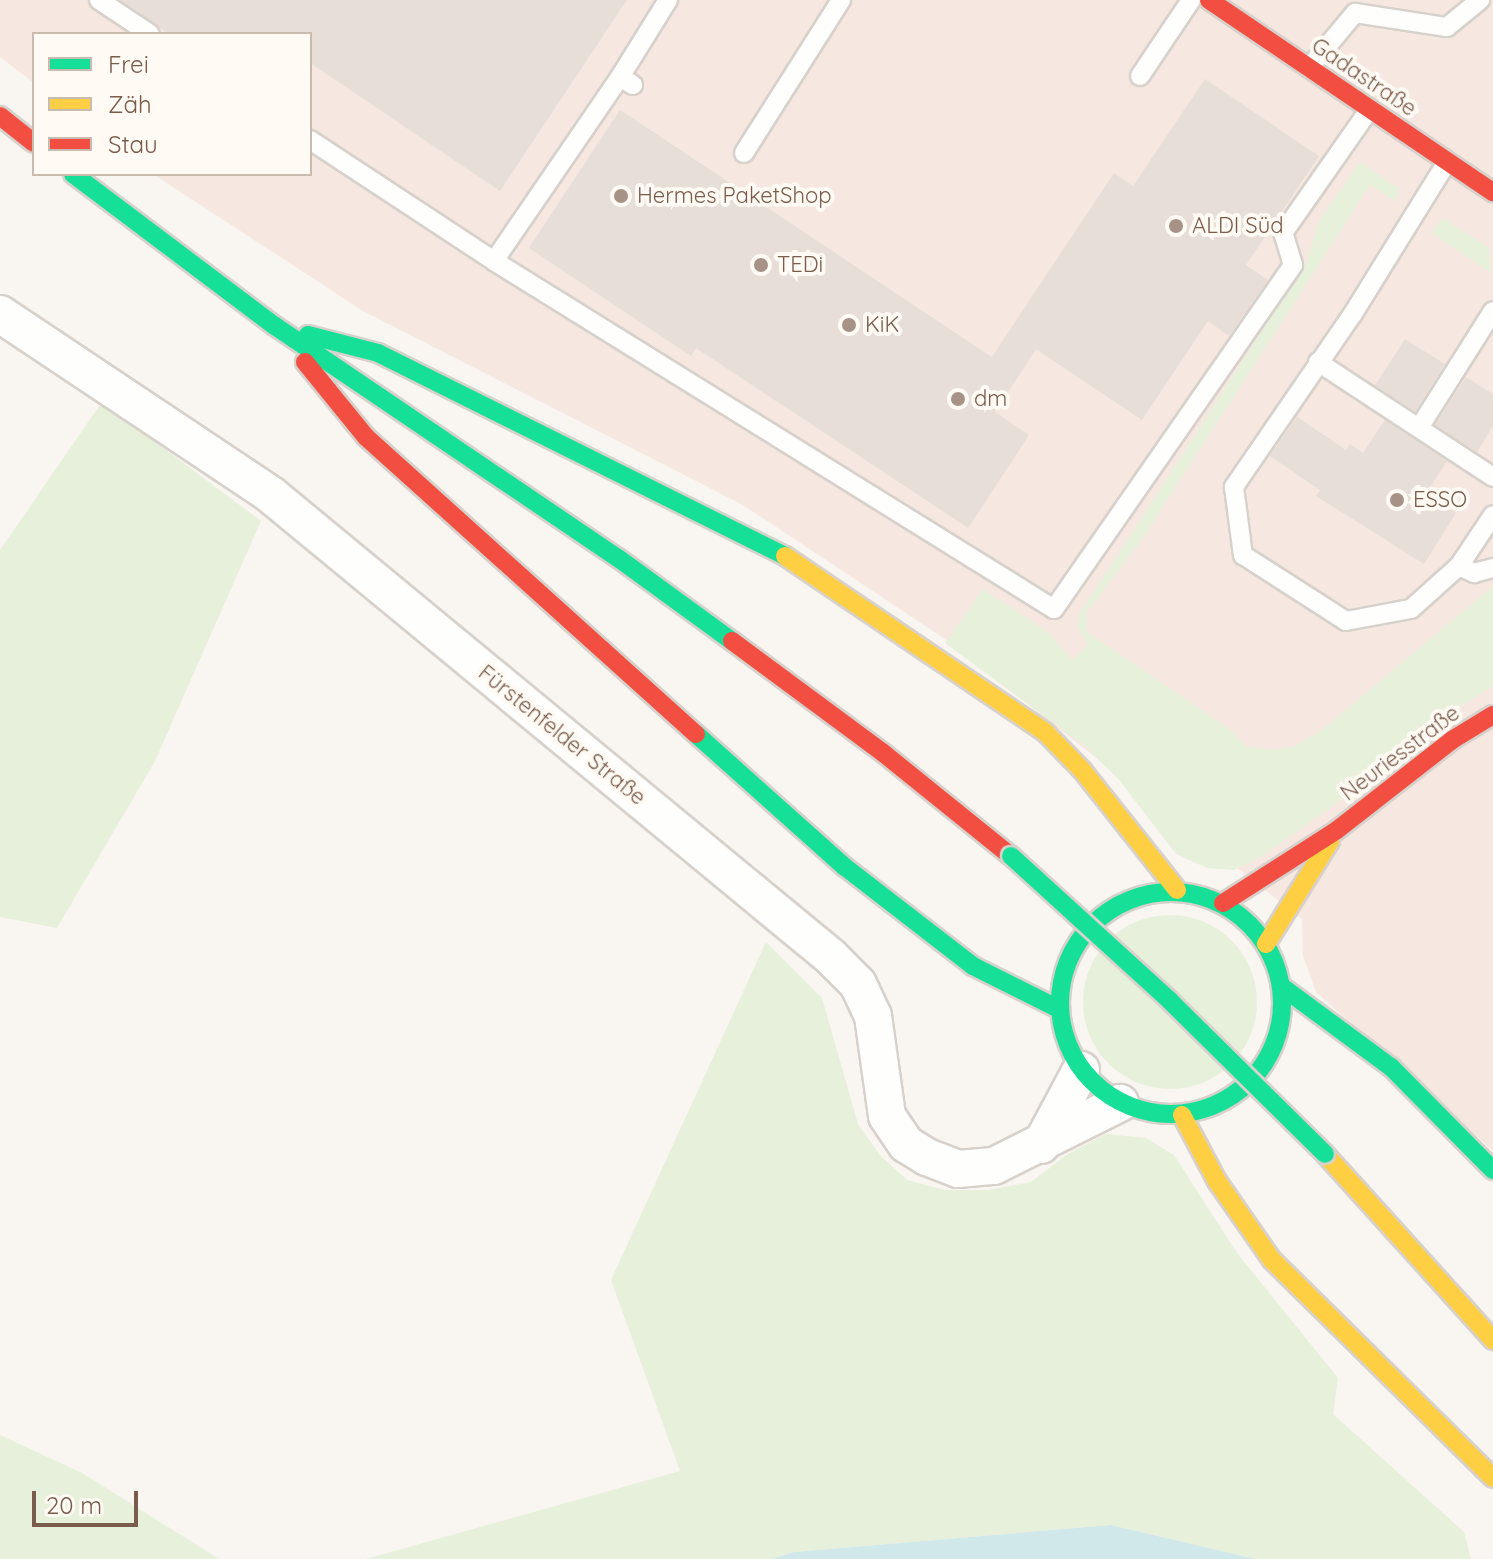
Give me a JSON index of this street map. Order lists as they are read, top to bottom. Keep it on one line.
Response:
{"streets":{"main road":["Gadastraße","Neuriesstraße"],"street":["Fürstenfelder Straße"]},"crossings":[["Fürstenfelder Straße","Neuriesstraße"]],"places":["Hermes PaketShop","ALDI Süd","TEDi","KiK","dm","ESSO"],"legend":["Frei","Zäh","Stau"],"scale_bar":"20 m"}
